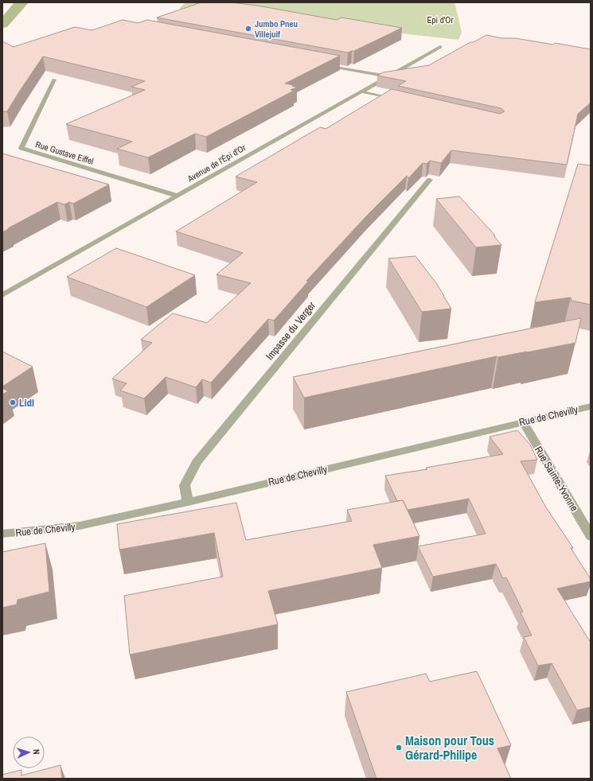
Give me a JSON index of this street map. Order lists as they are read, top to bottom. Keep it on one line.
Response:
{"streets":{"street":["Rue Gustave Eiffel","Avenue de l'Épi d'Or","Impasse du Verger","Rue de Chevilly","Rue Sainte-Yvonne"]},"crossings":[["Rue Gustave Eiffel","Avenue de l'Épi d'Or"],["Impasse du Verger","Rue de Chevilly"],["Rue de Chevilly","Rue Sainte-Yvonne"]],"parks":["Epi d'Or"],"places":["Jumbo Pneu Villejuif","Lidl","Maison pour Tous Gérard-Philipe"],"north":"right"}
